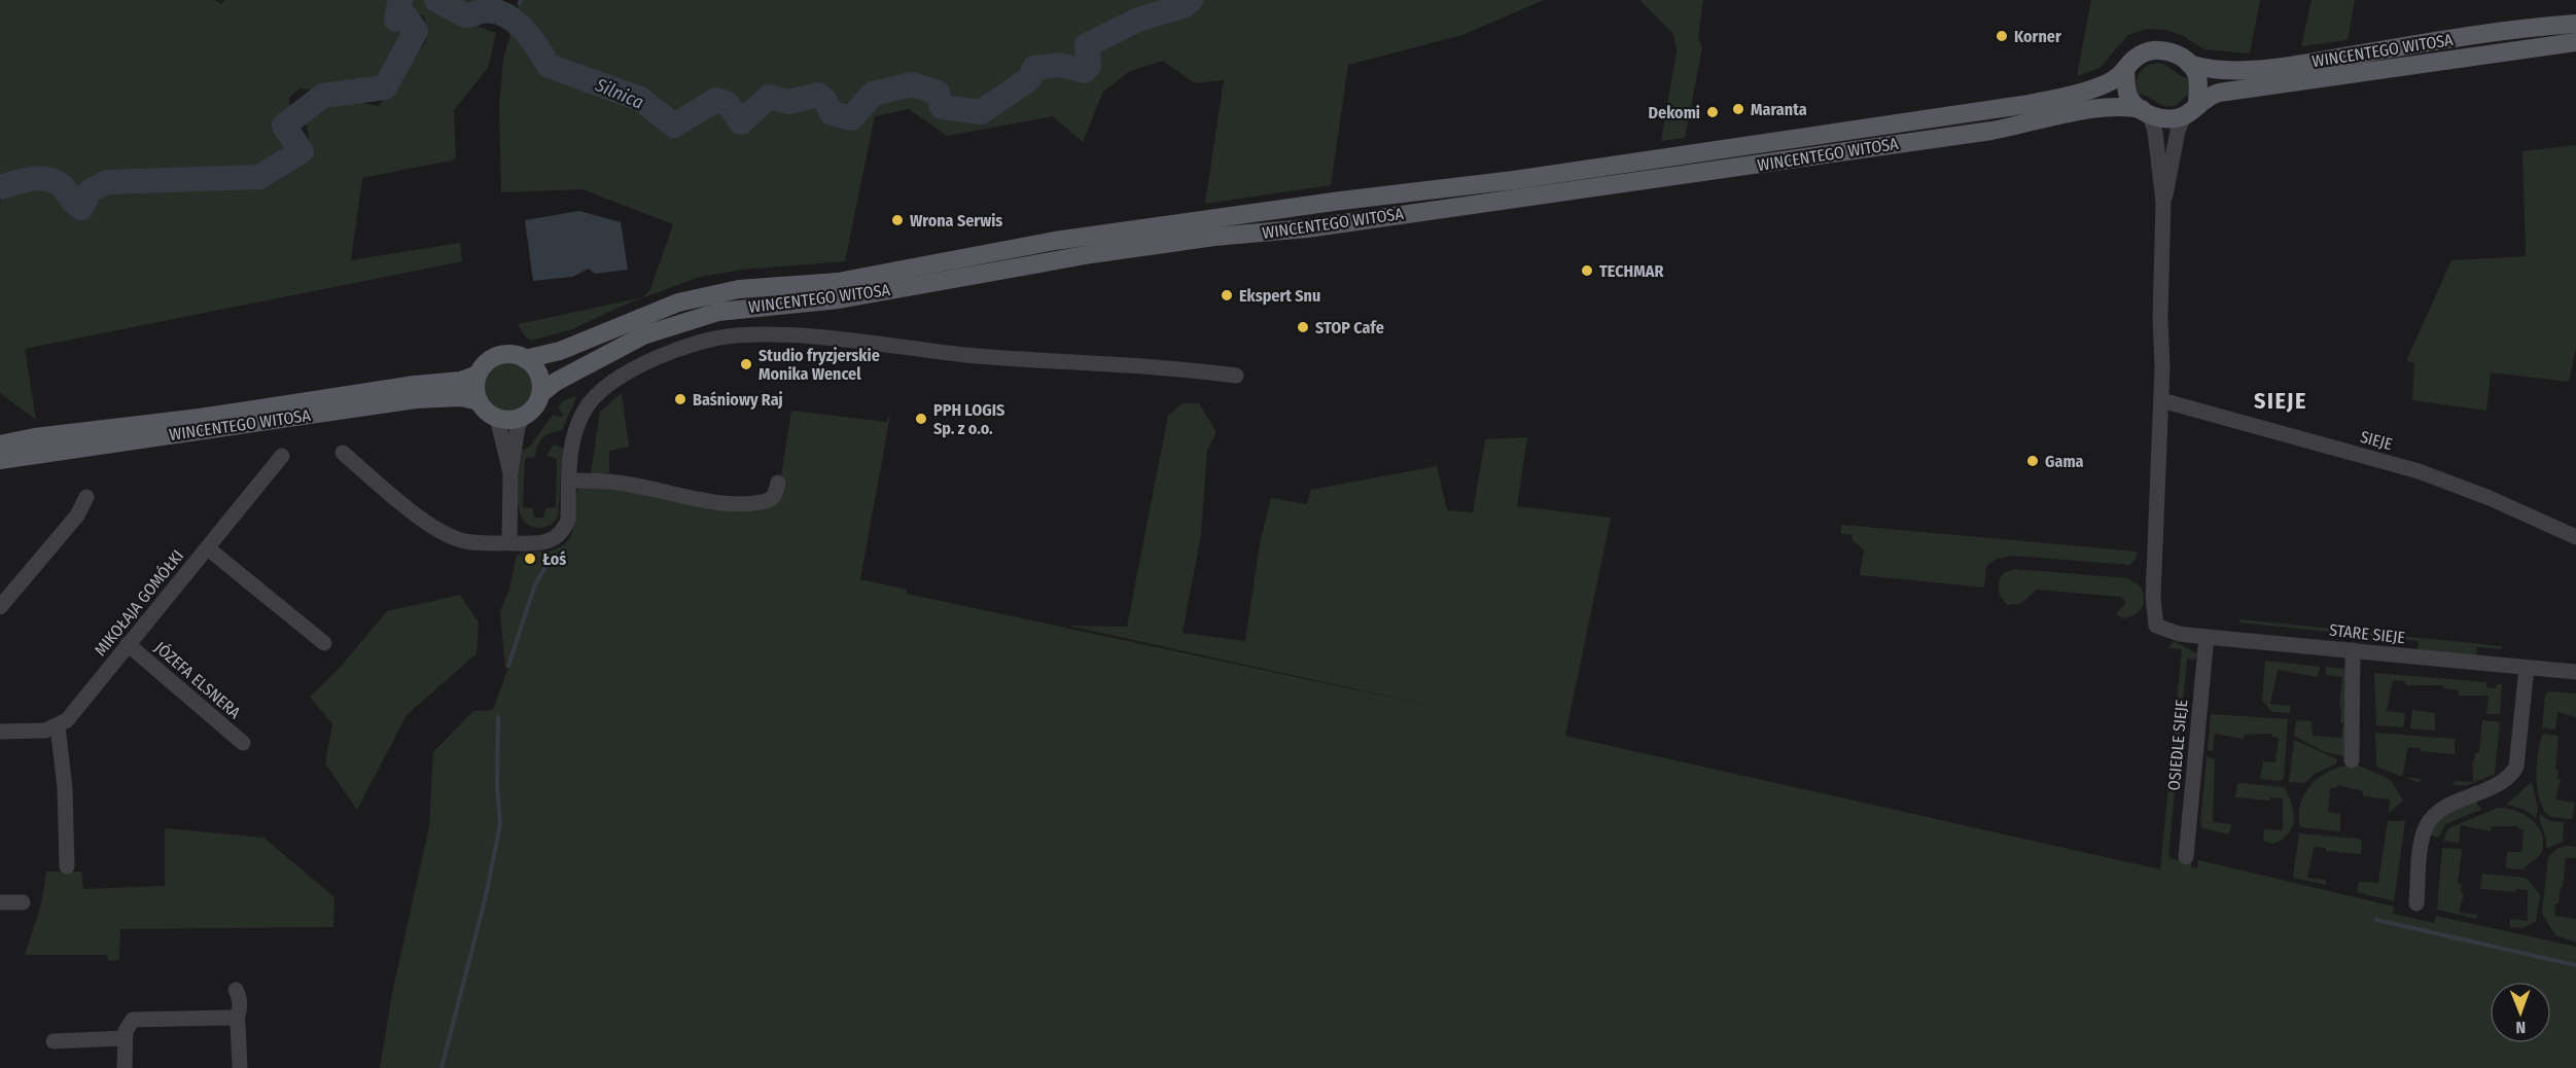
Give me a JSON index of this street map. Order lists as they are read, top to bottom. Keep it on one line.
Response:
{"streets":{"main road":["WINCENTEGO WITOSA"],"street":["SIEJE","MIKOŁAJA GOMÓŁKI","STARE SIEJE","JÓZEFA ELSNERA","OSIEDLE SIEJE"]},"crossings":[["SIEJE","STARE SIEJE"],["MIKOŁAJA GOMÓŁKI","JÓZEFA ELSNERA"],["STARE SIEJE","OSIEDLE SIEJE"]],"districts":["SIEJE"],"water":["Silnica"],"places":["Korner","Maranta","Dekomi","Wrona Serwis","TECHMAR","Ekspert Snu","STOP Cafe","Studio fryzjerskie Monika Wencel","Baśniowy Raj","PPH LOGIS Sp. z o.o.","Gama","Łoś"],"north":"bottom"}
